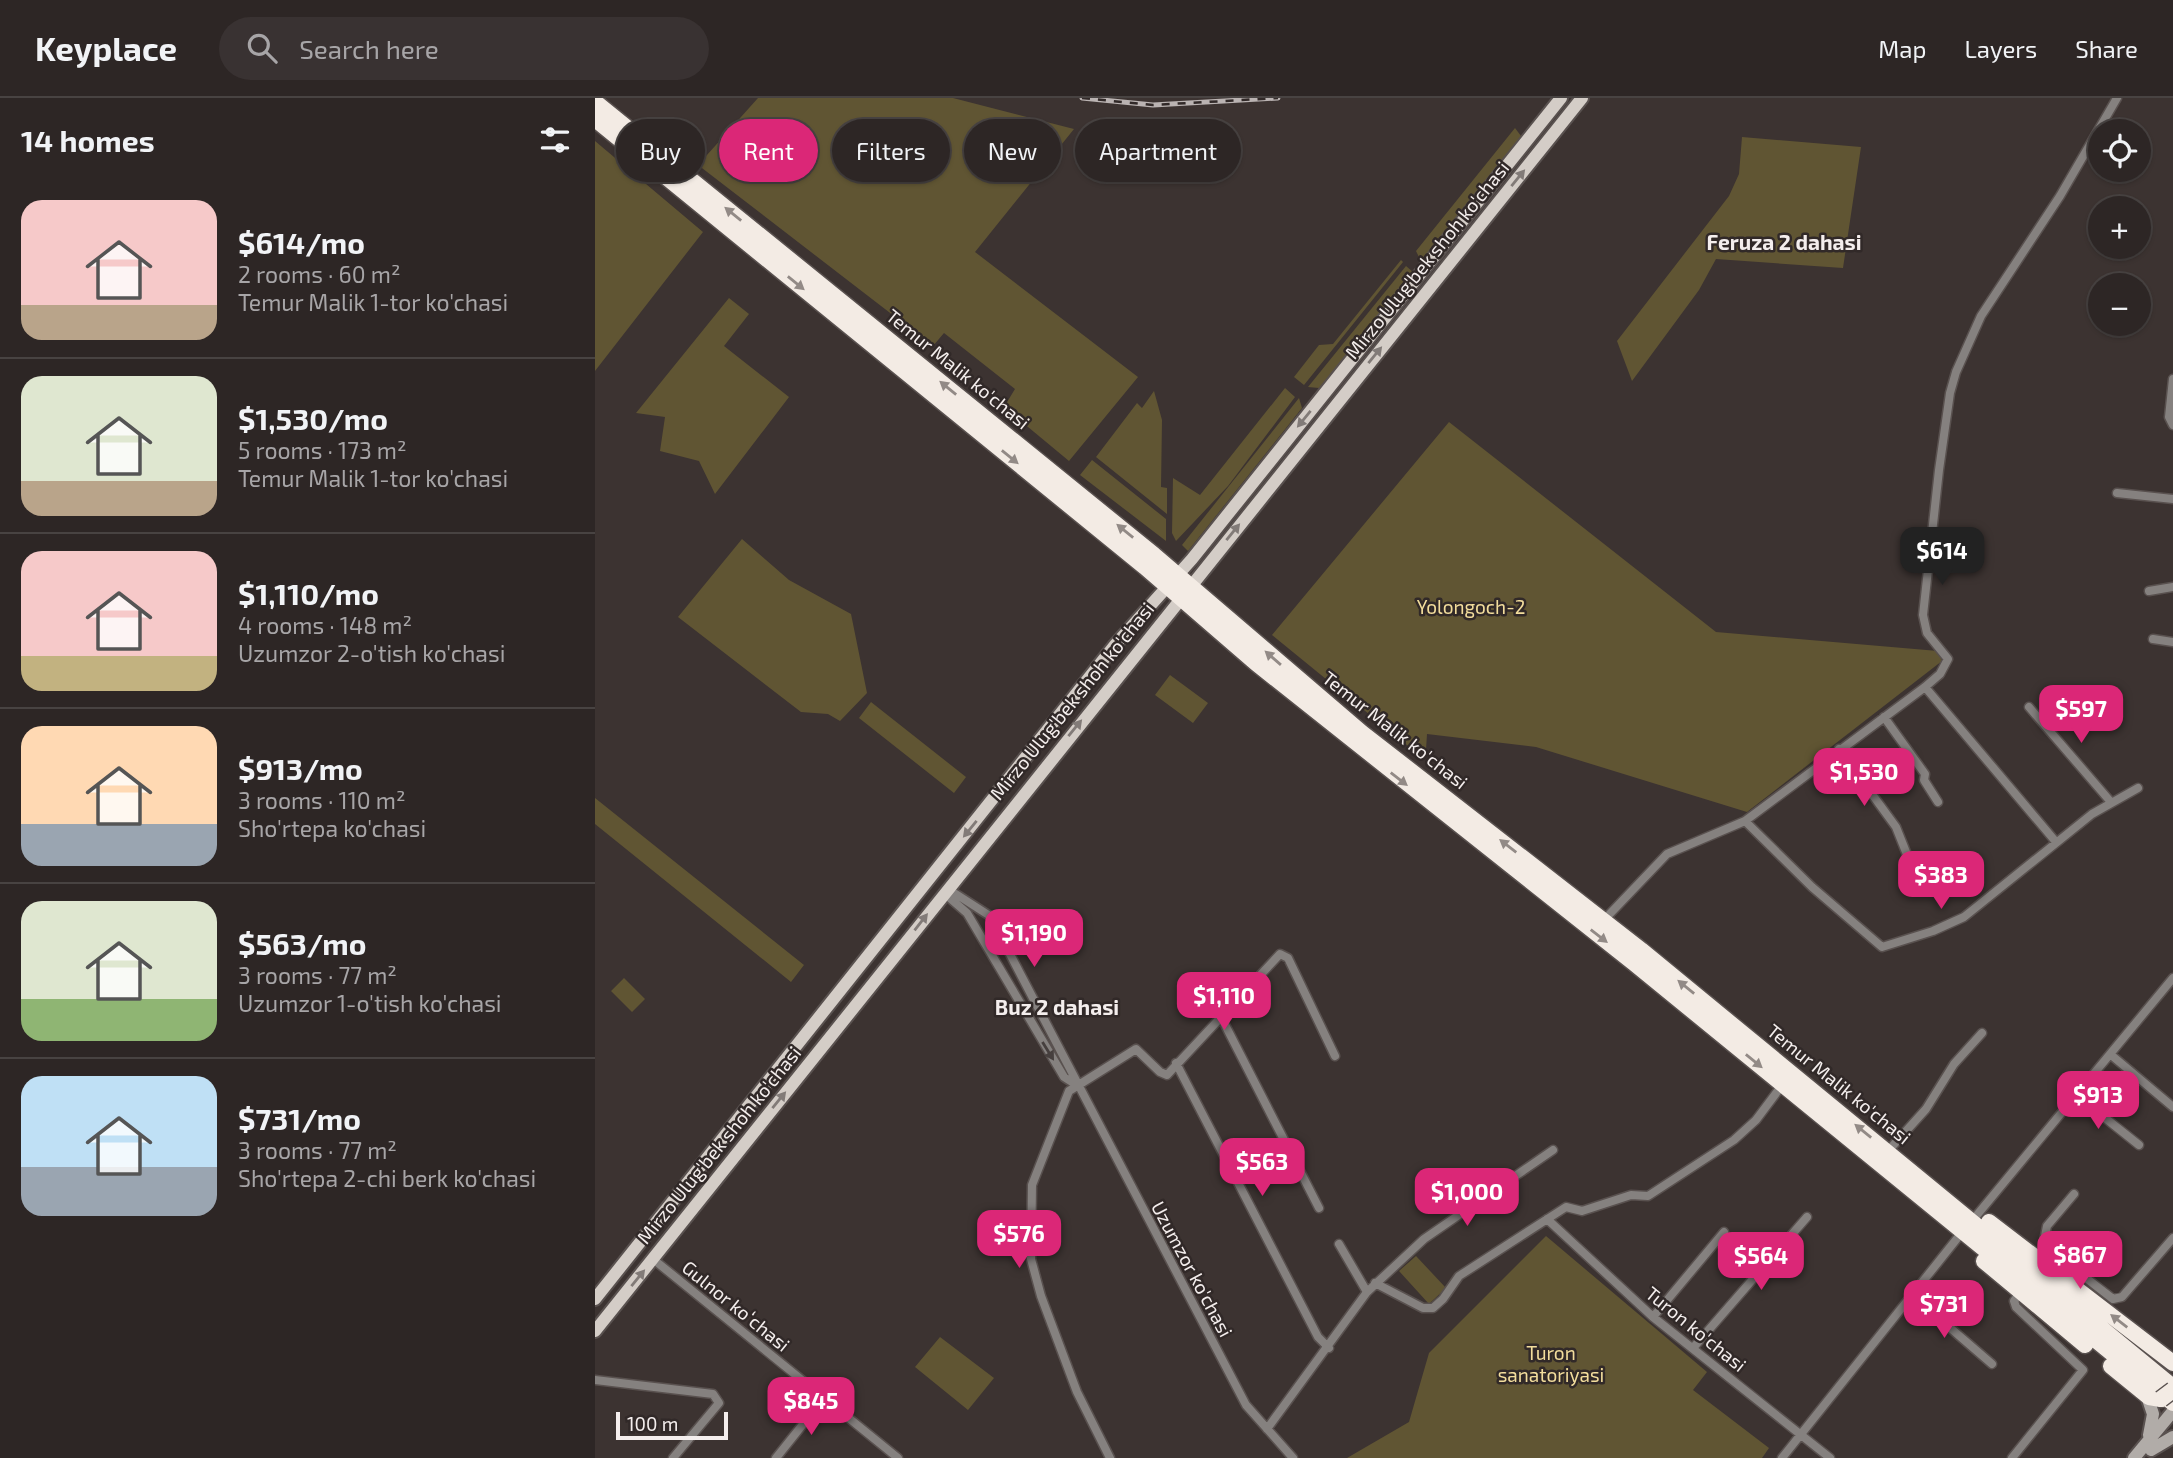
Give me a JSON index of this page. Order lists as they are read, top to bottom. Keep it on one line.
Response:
{"streets":{"highway":["Temur Malik ko'chasi"],"main road":["Mirzo Ulug'bek shoh ko'chasi"],"street":["Uzumzor ko'chasi","Gulnor koʻchasi","Turon ko'chasi"]},"crossings":[["Mirzo Ulug'bek shoh ko'chasi","Temur Malik ko'chasi"],["Mirzo Ulug'bek shoh ko'chasi","Uzumzor ko'chasi"],["Mirzo Ulug'bek shoh ko'chasi","Gulnor koʻchasi"]],"districts":["Feruza 2 dahasi","Buz 2 dahasi"],"parks":["Yolongoch-2","Turon sanatoriyasi"],"scale_bar":"100 m","page":{"header":"Keyplace","search":"Search here","nav":["Map","Layers","Share"],"heading":"14 homes","map_buttons":["+","−"],"chip":["Buy","Rent","Filters","New","Apartment"],"list":[{"name":"$614/mo","note":"2 rooms · 60 m² · Temur Malik 1-tor ko'chasi"},{"name":"$1,530/mo","note":"5 rooms · 173 m² · Temur Malik 1-tor ko'chasi"},{"name":"$1,110/mo","note":"4 rooms · 148 m² · Uzumzor 2-o'tish ko'chasi"},{"name":"$913/mo","note":"3 rooms · 110 m² · Sho'rtepa ko'chasi"},{"name":"$563/mo","note":"3 rooms · 77 m² · Uzumzor 1-o'tish ko'chasi"},{"name":"$731/mo","note":"3 rooms · 77 m² · Sho'rtepa 2-chi berk ko'chasi"}],"price":["$614","$597","$1,530","$383","$1,190","$1,110","$913","$563","$1,000","$576","$867","$564","$731","$845"],"scale":"100 m"}}
